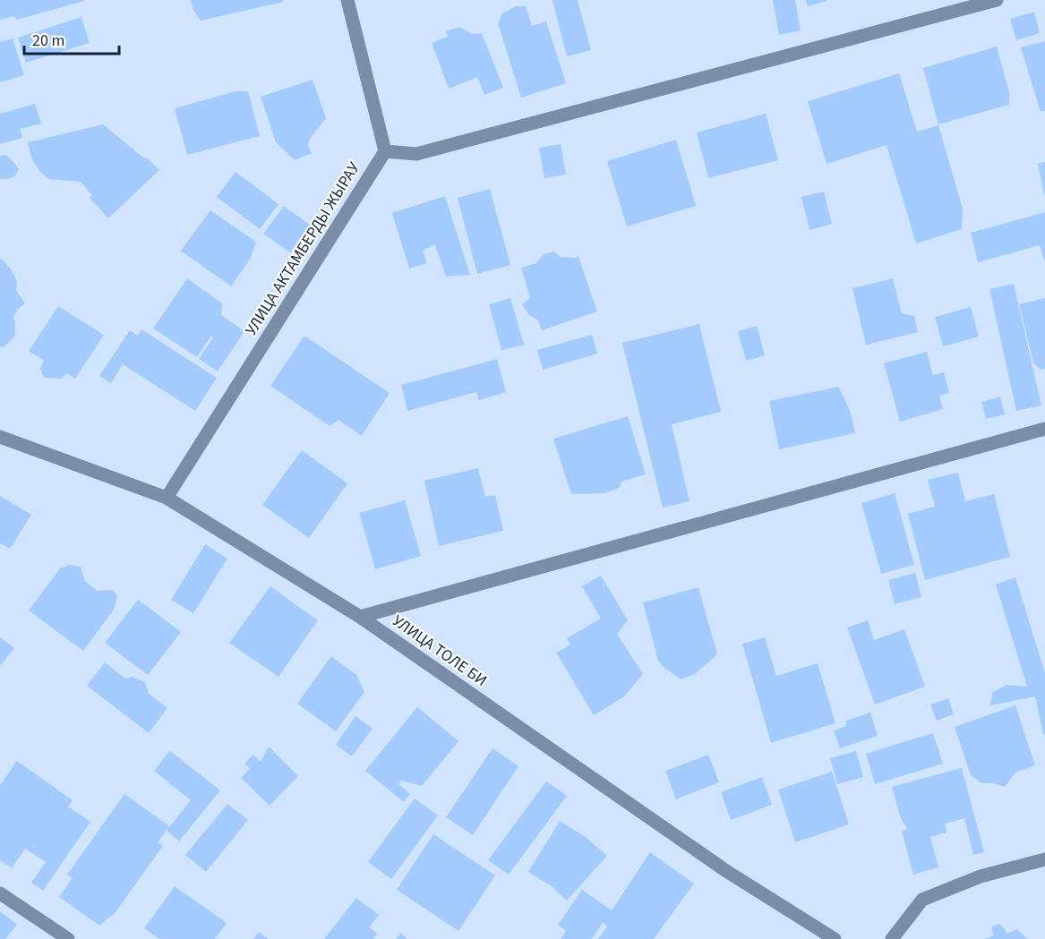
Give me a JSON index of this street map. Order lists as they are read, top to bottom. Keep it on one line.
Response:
{"streets":{"street":["УЛИЦА АКТАМБЕРДЫ ЖЫРАУ","УЛИЦА ТОЛЕ БИ"]},"crossings":[["УЛИЦА АКТАМБЕРДЫ ЖЫРАУ","УЛИЦА ТОЛЕ БИ"]],"scale_bar":"20 m"}
